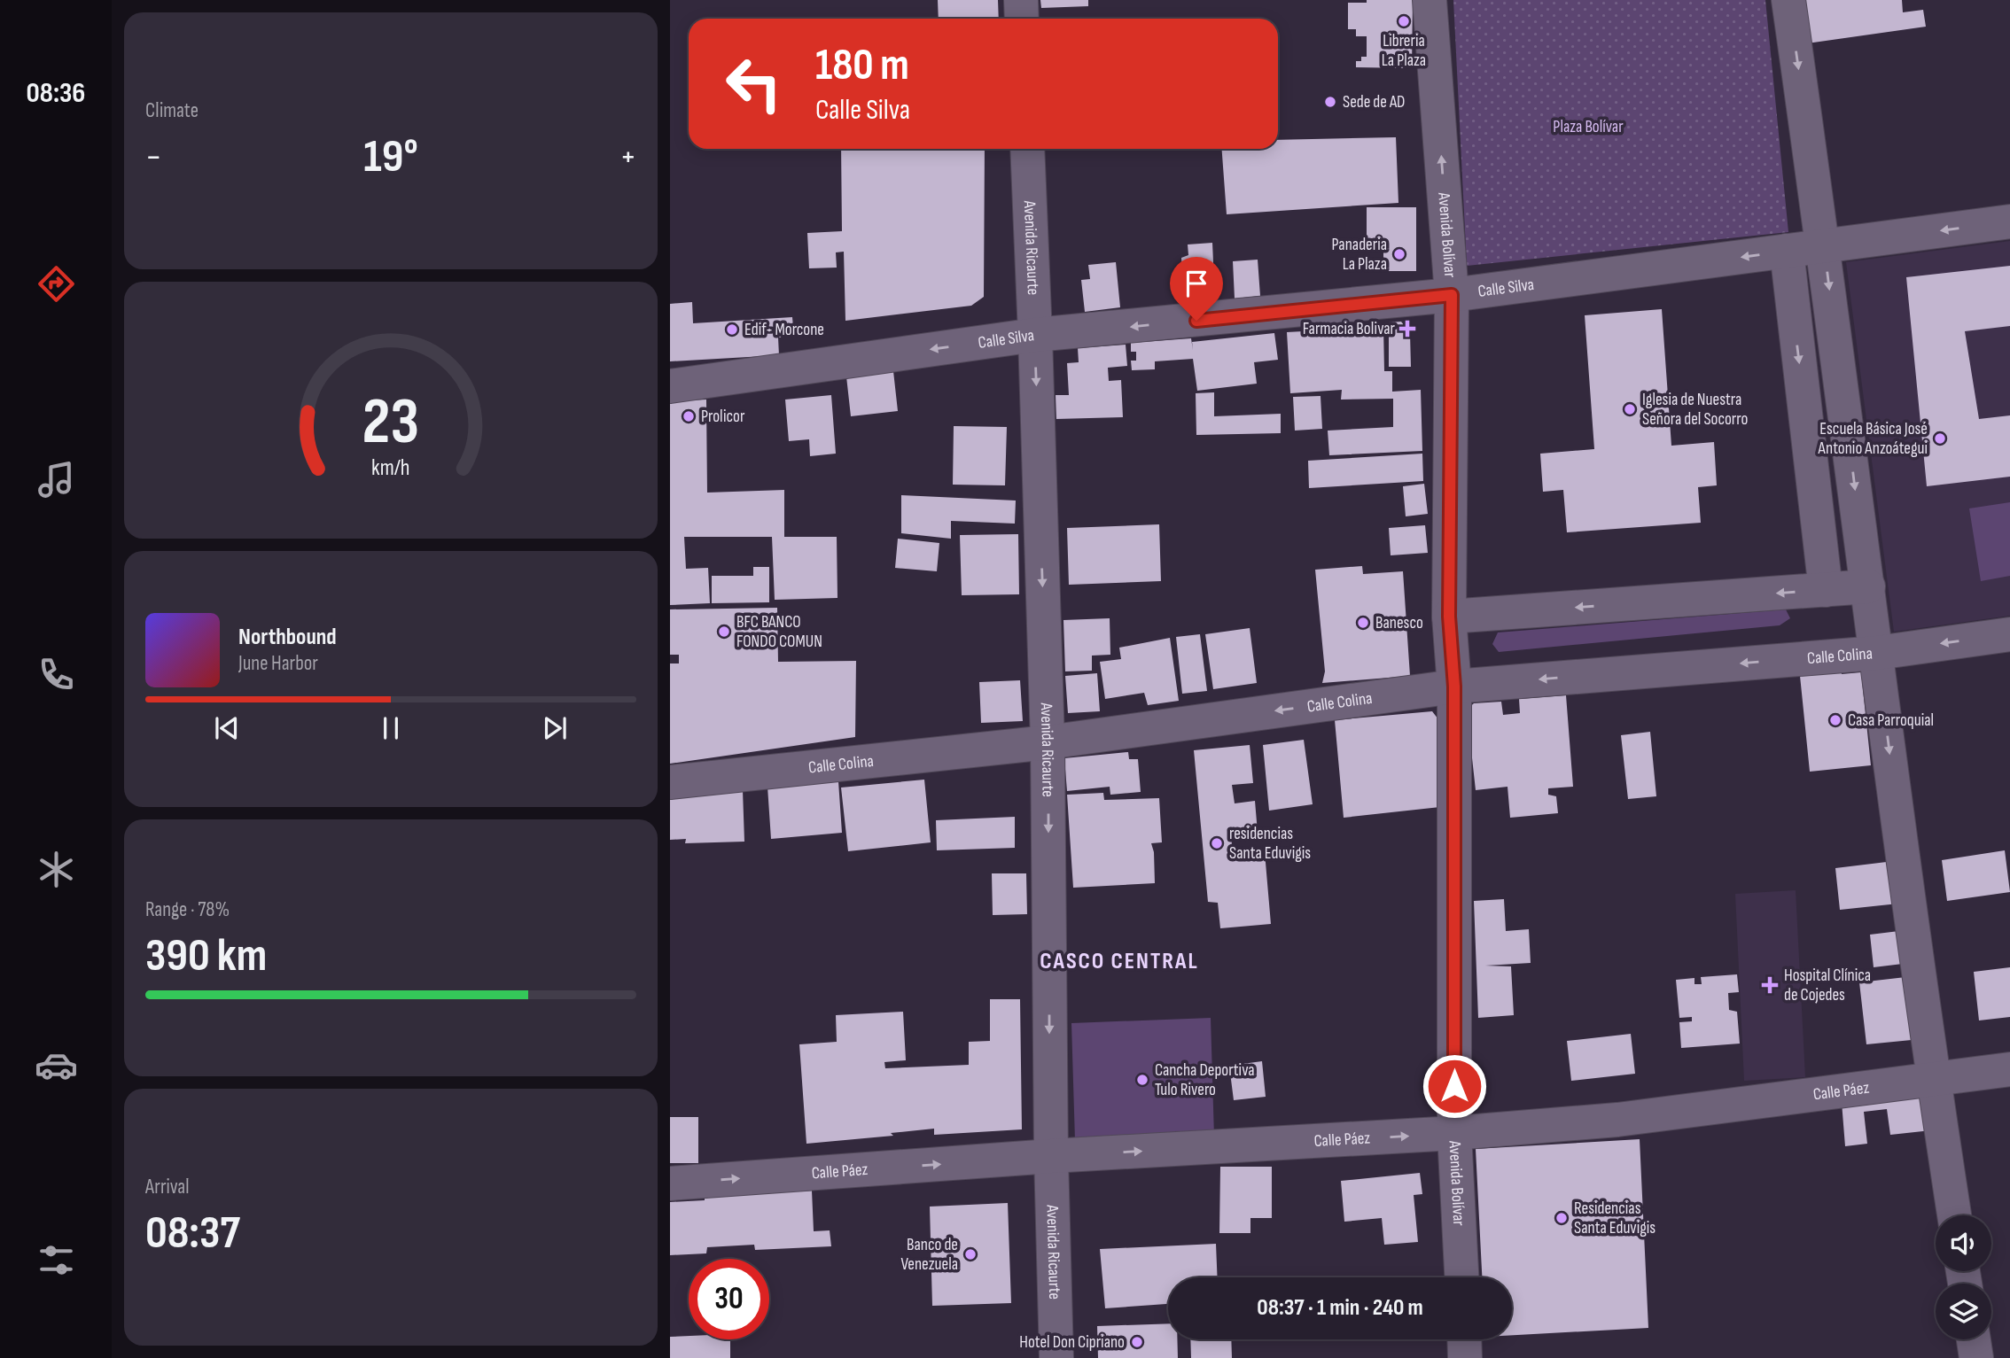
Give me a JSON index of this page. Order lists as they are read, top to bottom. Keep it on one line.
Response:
{"streets":{"street":["Avenida Bolívar","Avenida Ricaurte","Calle Silva","Calle Colina","Calle Páez"]},"crossings":[["Avenida Bolívar","Calle Silva"],["Avenida Bolívar","Calle Colina"],["Avenida Bolívar","Calle Páez"],["Avenida Ricaurte","Calle Silva"],["Avenida Ricaurte","Calle Colina"],["Avenida Ricaurte","Calle Páez"]],"one_way":["Avenida Ricaurte","Calle Silva","Calle Páez"],"districts":["CASCO CENTRAL"],"parks":["Plaza Bolívar"],"places":{"other":["Libreria La Plaza","Sede de AD","Panaderia La Plaza","Edif- Morcone","Iglesia de Nuestra Señora del Socorro","Prolicor","Escuela Básica José Antonio Anzoátegui","Banesco","BFC BANCO FONDO COMUN","Casa Parroquial","residencias Santa Eduvigis","Cancha Deportiva Tulo Rivero","Residencias Santa Eduvigis","Banco de Venezuela","Hotel Don Cipriano"],"health":["Farmacia Bolivar","Hospital Clínica de Cojedes"]},"page":{"tabs":"08:36","tile":["Climate",["Range · 78%","390 km"],["Arrival","08:37"]],"turn":["180 m","Calle Silva"],"heat":["−","19°","+"],"song":["Northbound","June Harbor"],"limit":"30","trip":"08:37 · 1 min · 240 m","gauge":["23","km/h"]}}
